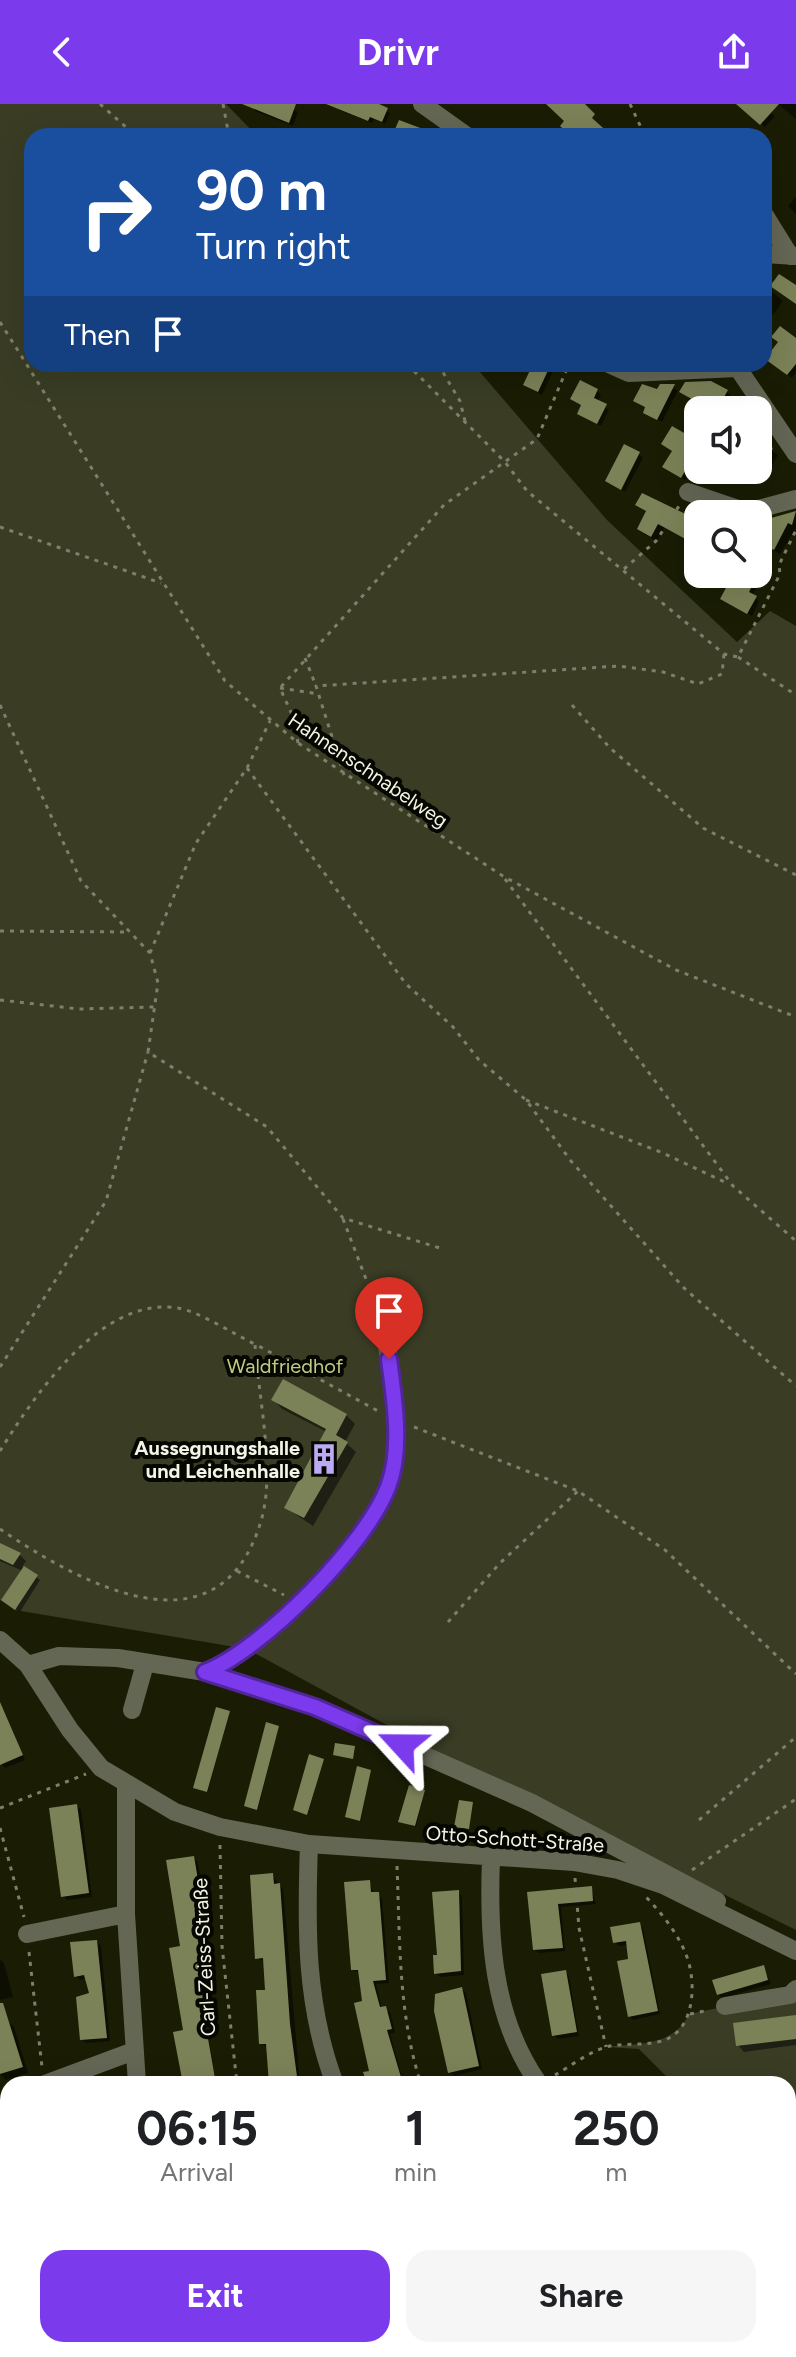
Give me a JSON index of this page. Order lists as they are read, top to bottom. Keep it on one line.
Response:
{"streets":{"street":["Otto-Schott-Straße"],"path":["Hahnenschnabelweg","Carl-Zeiss-Straße"]},"crossings":[["Otto-Schott-Straße","Carl-Zeiss-Straße"]],"parks":["Waldfriedhof"],"places":{"building":["Aussegnungshalle und Leichenhalle"]},"page":{"header":"Drivr","turn":["90 m","Turn right"],"then":"Then","eta":["06:15","Arrival","1","min","250","m"],"buttons":["Exit","Share"]}}
